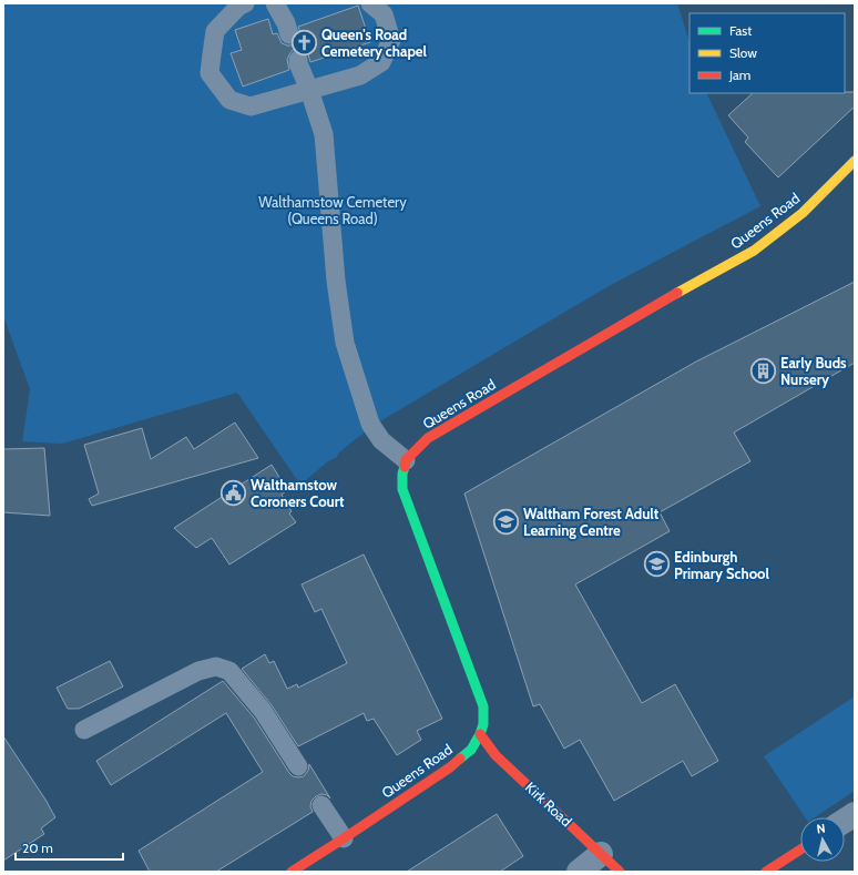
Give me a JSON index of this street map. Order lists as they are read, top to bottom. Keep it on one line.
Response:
{"streets":{"street":["Queens Road","Kirk Road"]},"crossings":[["Queens Road","Kirk Road"]],"parks":["Walthamstow Cemetery (Queens Road)"],"places":{"church":["Queen's Road Cemetery chapel"],"building":["Early Buds Nursery"],"public building":["Walthamstow Coroners Court"],"school or university":["Waltham Forest Adult Learning Centre","Edinburgh Primary School"]},"legend":["Fast","Slow","Jam"],"scale_bar":"20 m","north":"top"}
